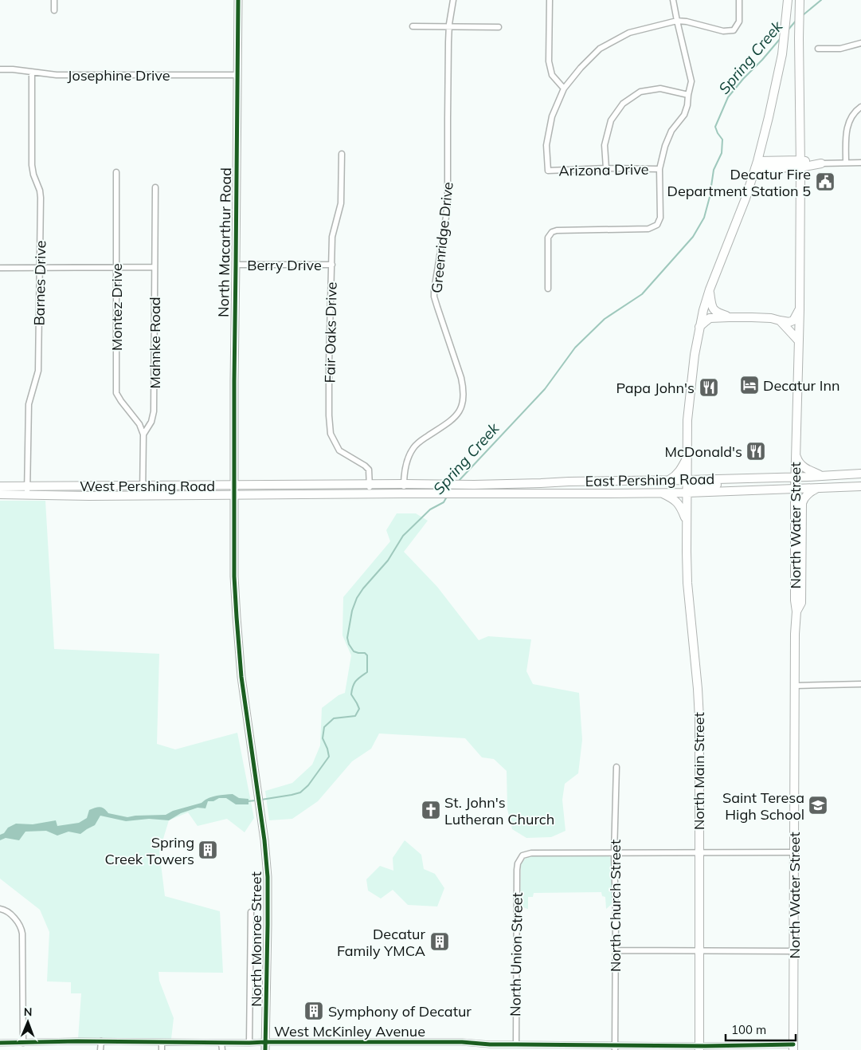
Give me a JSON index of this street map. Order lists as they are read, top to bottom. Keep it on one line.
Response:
{"streets":{"main road":["East Pershing Road","West Pershing Road","North Water Street","North Main Street"],"street":["Josephine Drive","Arizona Drive","Greenridge Drive","North Macarthur Road","Berry Drive","Barnes Drive","Montez Drive","Fair Oaks Drive","Mahnke Road","North Church Street","North Monroe Street","North Union Street","West McKinley Avenue"]},"crossings":[["Josephine Drive","North Macarthur Road"],["Josephine Drive","Barnes Drive"],["Greenridge Drive","West Pershing Road"],["North Macarthur Road","Berry Drive"],["North Macarthur Road","West Pershing Road"],["North Macarthur Road","North Monroe Street"],["Berry Drive","Fair Oaks Drive"],["Barnes Drive","West Pershing Road"],["Montez Drive","Mahnke Road"],["Fair Oaks Drive","West Pershing Road"],["Mahnke Road","West Pershing Road"],["East Pershing Road","West Pershing Road"],["East Pershing Road","North Water Street"],["East Pershing Road","North Main Street"],["West Pershing Road","North Water Street"],["West Pershing Road","North Main Street"],["North Water Street","West McKinley Avenue"],["North Main Street","West McKinley Avenue"],["North Church Street","North Union Street"],["North Church Street","West McKinley Avenue"],["North Monroe Street","West McKinley Avenue"],["North Union Street","West McKinley Avenue"]],"water":["Spring Creek"],"places":{"public building":["Decatur Fire Department Station 5"],"hotel":["Decatur Inn"],"restaurant":["Papa John's","McDonald's"],"school or university":["Saint Teresa High School"],"church":["St. John's Lutheran Church"],"building":["Spring Creek Towers","Decatur Family YMCA","Symphony of Decatur"]},"scale_bar":"100 m","north":"top"}
